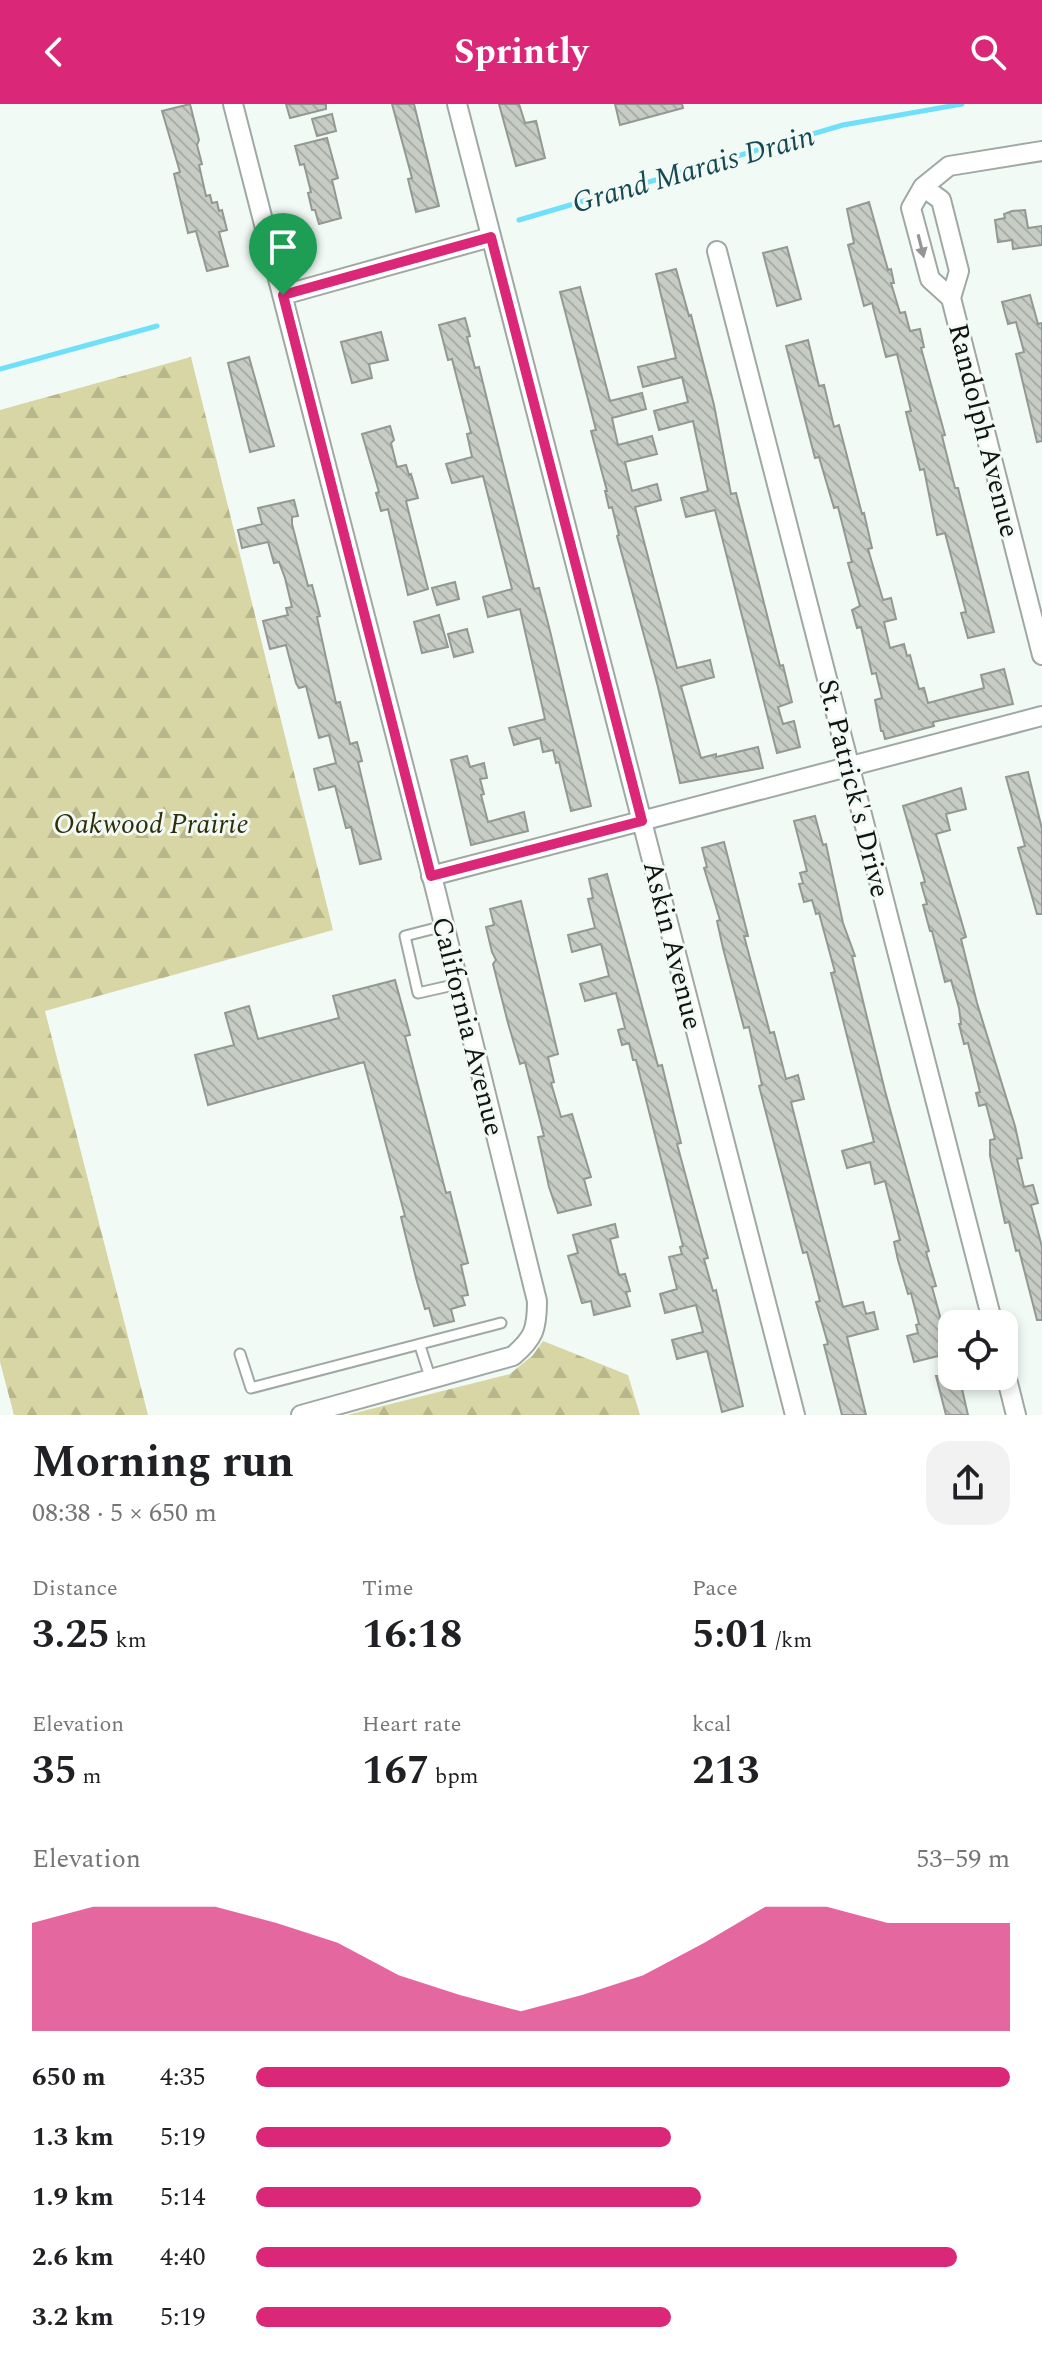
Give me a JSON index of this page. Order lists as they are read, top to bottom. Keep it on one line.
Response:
{"streets":{"street":["Randolph Avenue","St. Patrick's Drive","Askin Avenue","California Avenue"]},"water":["Grand Marais Drain"],"parks":["Oakwood Prairie"],"page":{"header":"Sprintly","heading":["Morning run","08:38 · 5 × 650 m"],"stats":[["Distance","3.25 km"],["Time","16:18"],["Pace","5:01 /km"],["Elevation","35 m"],["Heart rate","167 bpm"],["kcal","213"]],"chart":["Elevation","53–59 m"],"list":[{"name":"650 m","note":"4:35"},{"name":"1.3 km","note":"5:19"},{"name":"1.9 km","note":"5:14"},{"name":"2.6 km","note":"4:40"},{"name":"3.2 km","note":"5:19"}]}}
